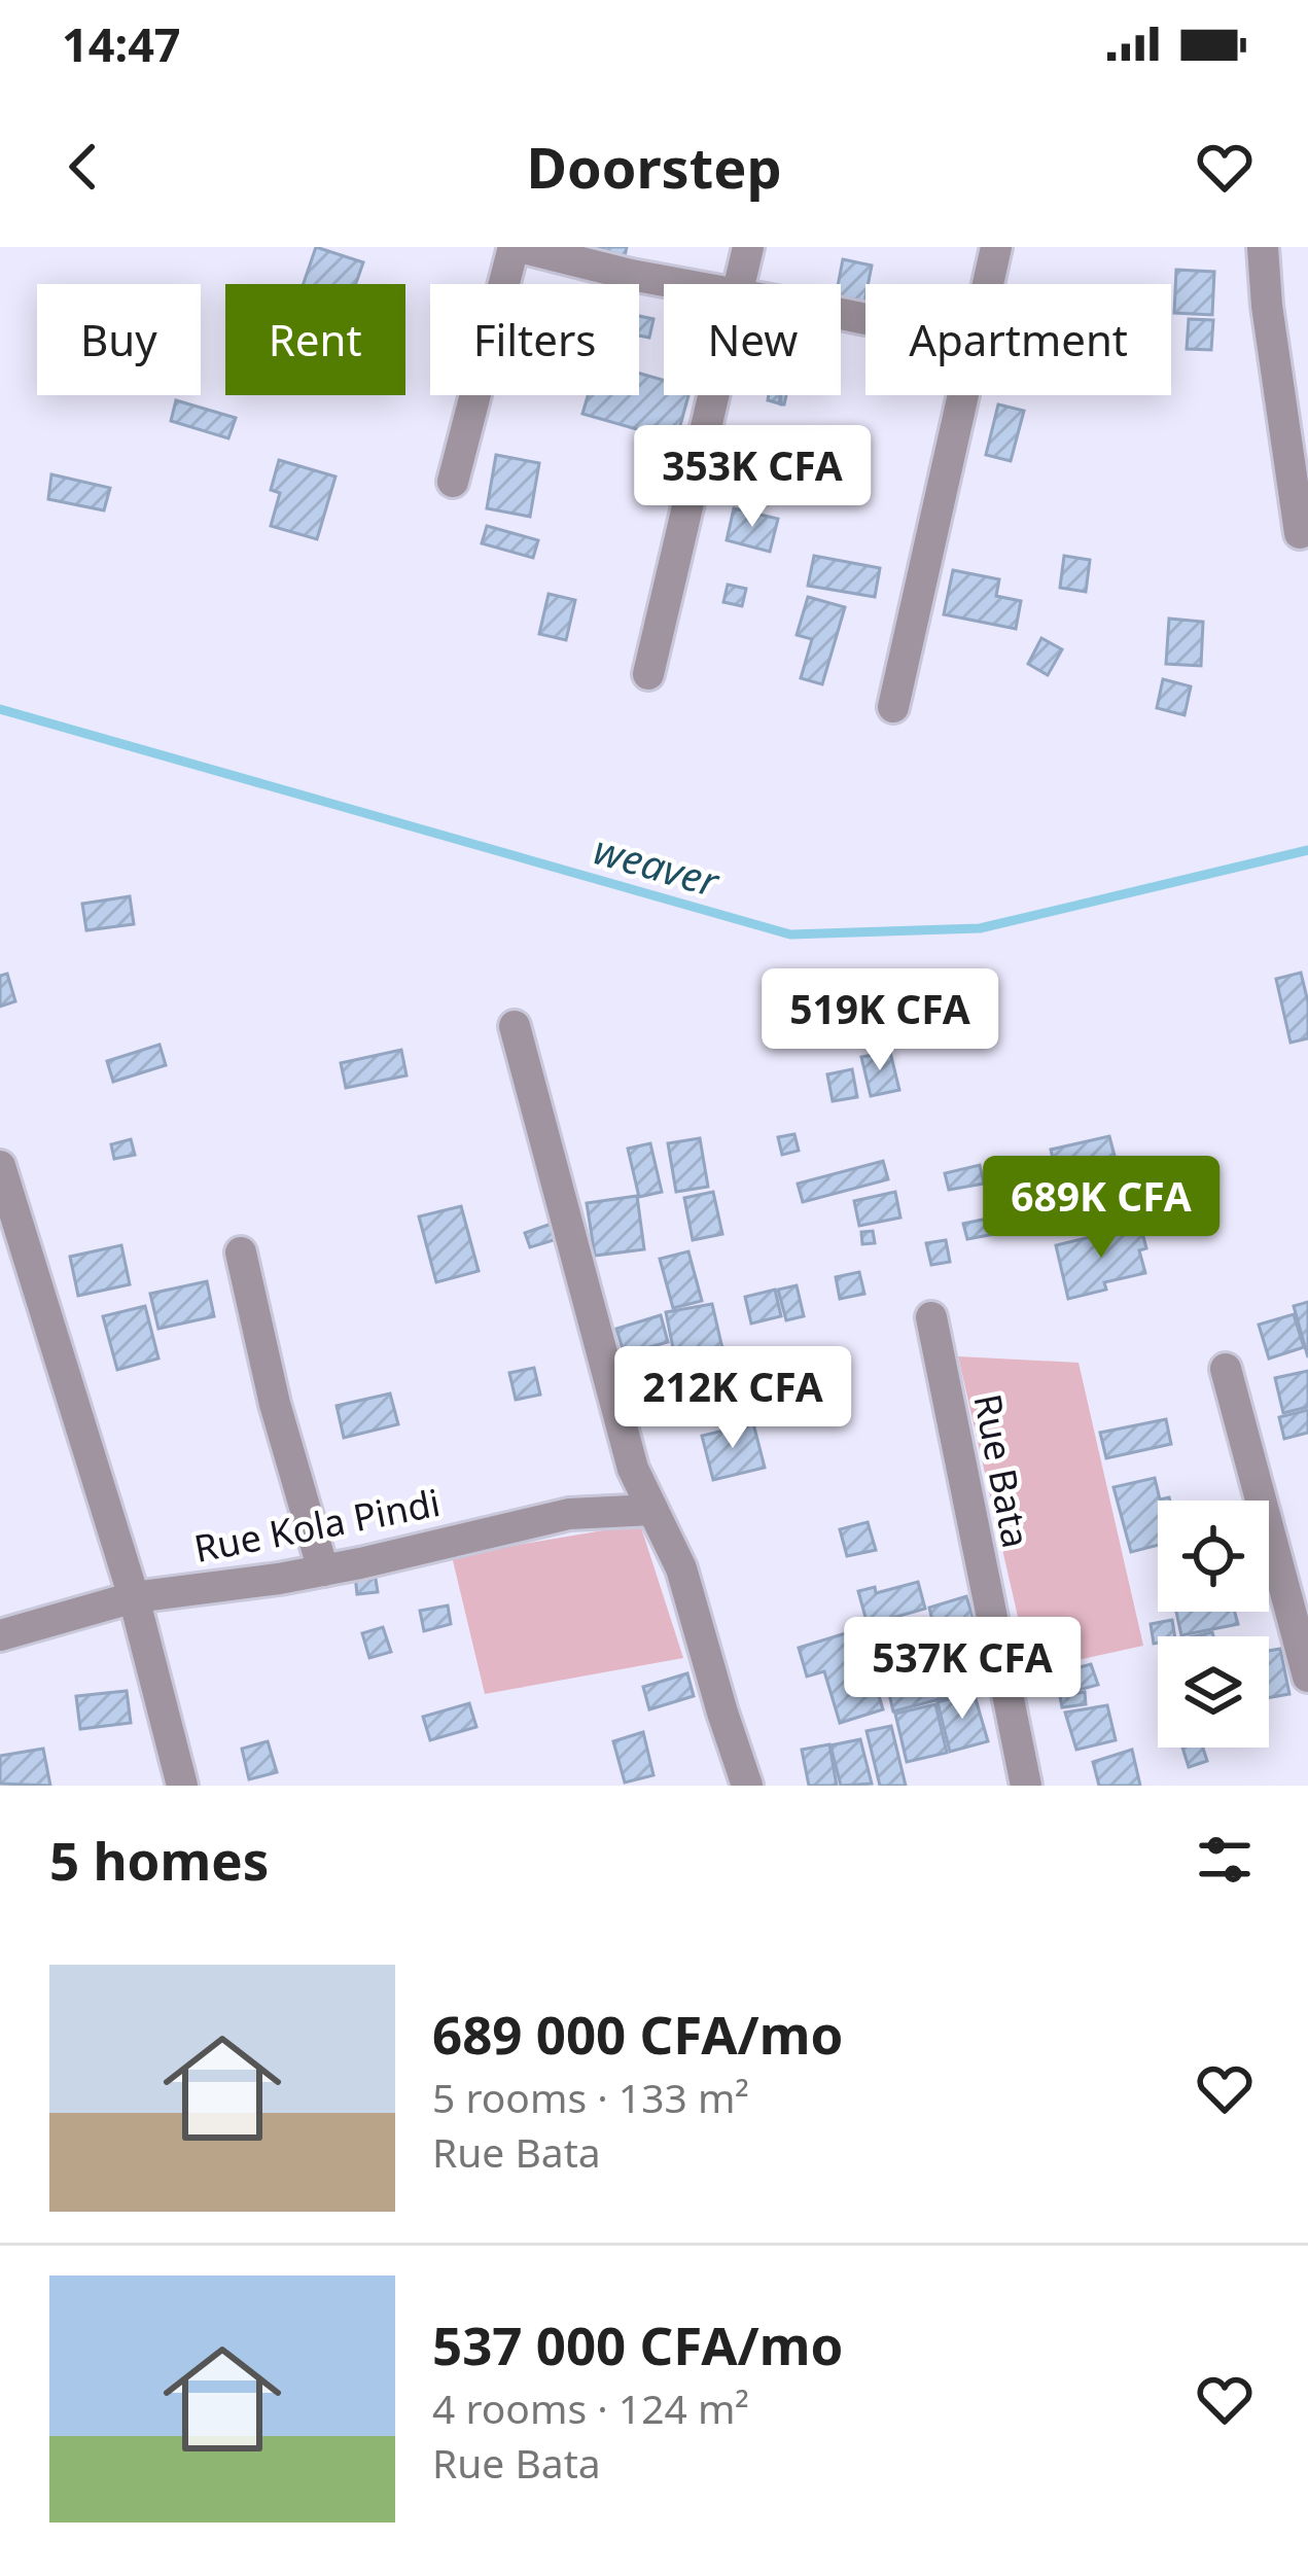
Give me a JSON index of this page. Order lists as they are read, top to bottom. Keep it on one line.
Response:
{"streets":{"street":["Rue Bata","Rue Kola Pindi"]},"water":["weaver"],"page":{"status":"14:47","header":"Doorstep","chip":["Buy","Rent","Filters","New","Apartment"],"price":["353K CFA","519K CFA","689K CFA","212K CFA","537K CFA"],"heading":"5 homes","list":[{"name":"689 000 CFA/mo","note":"5 rooms · 133 m² · Rue Bata"},{"name":"537 000 CFA/mo","note":"4 rooms · 124 m² · Rue Bata"}]}}
